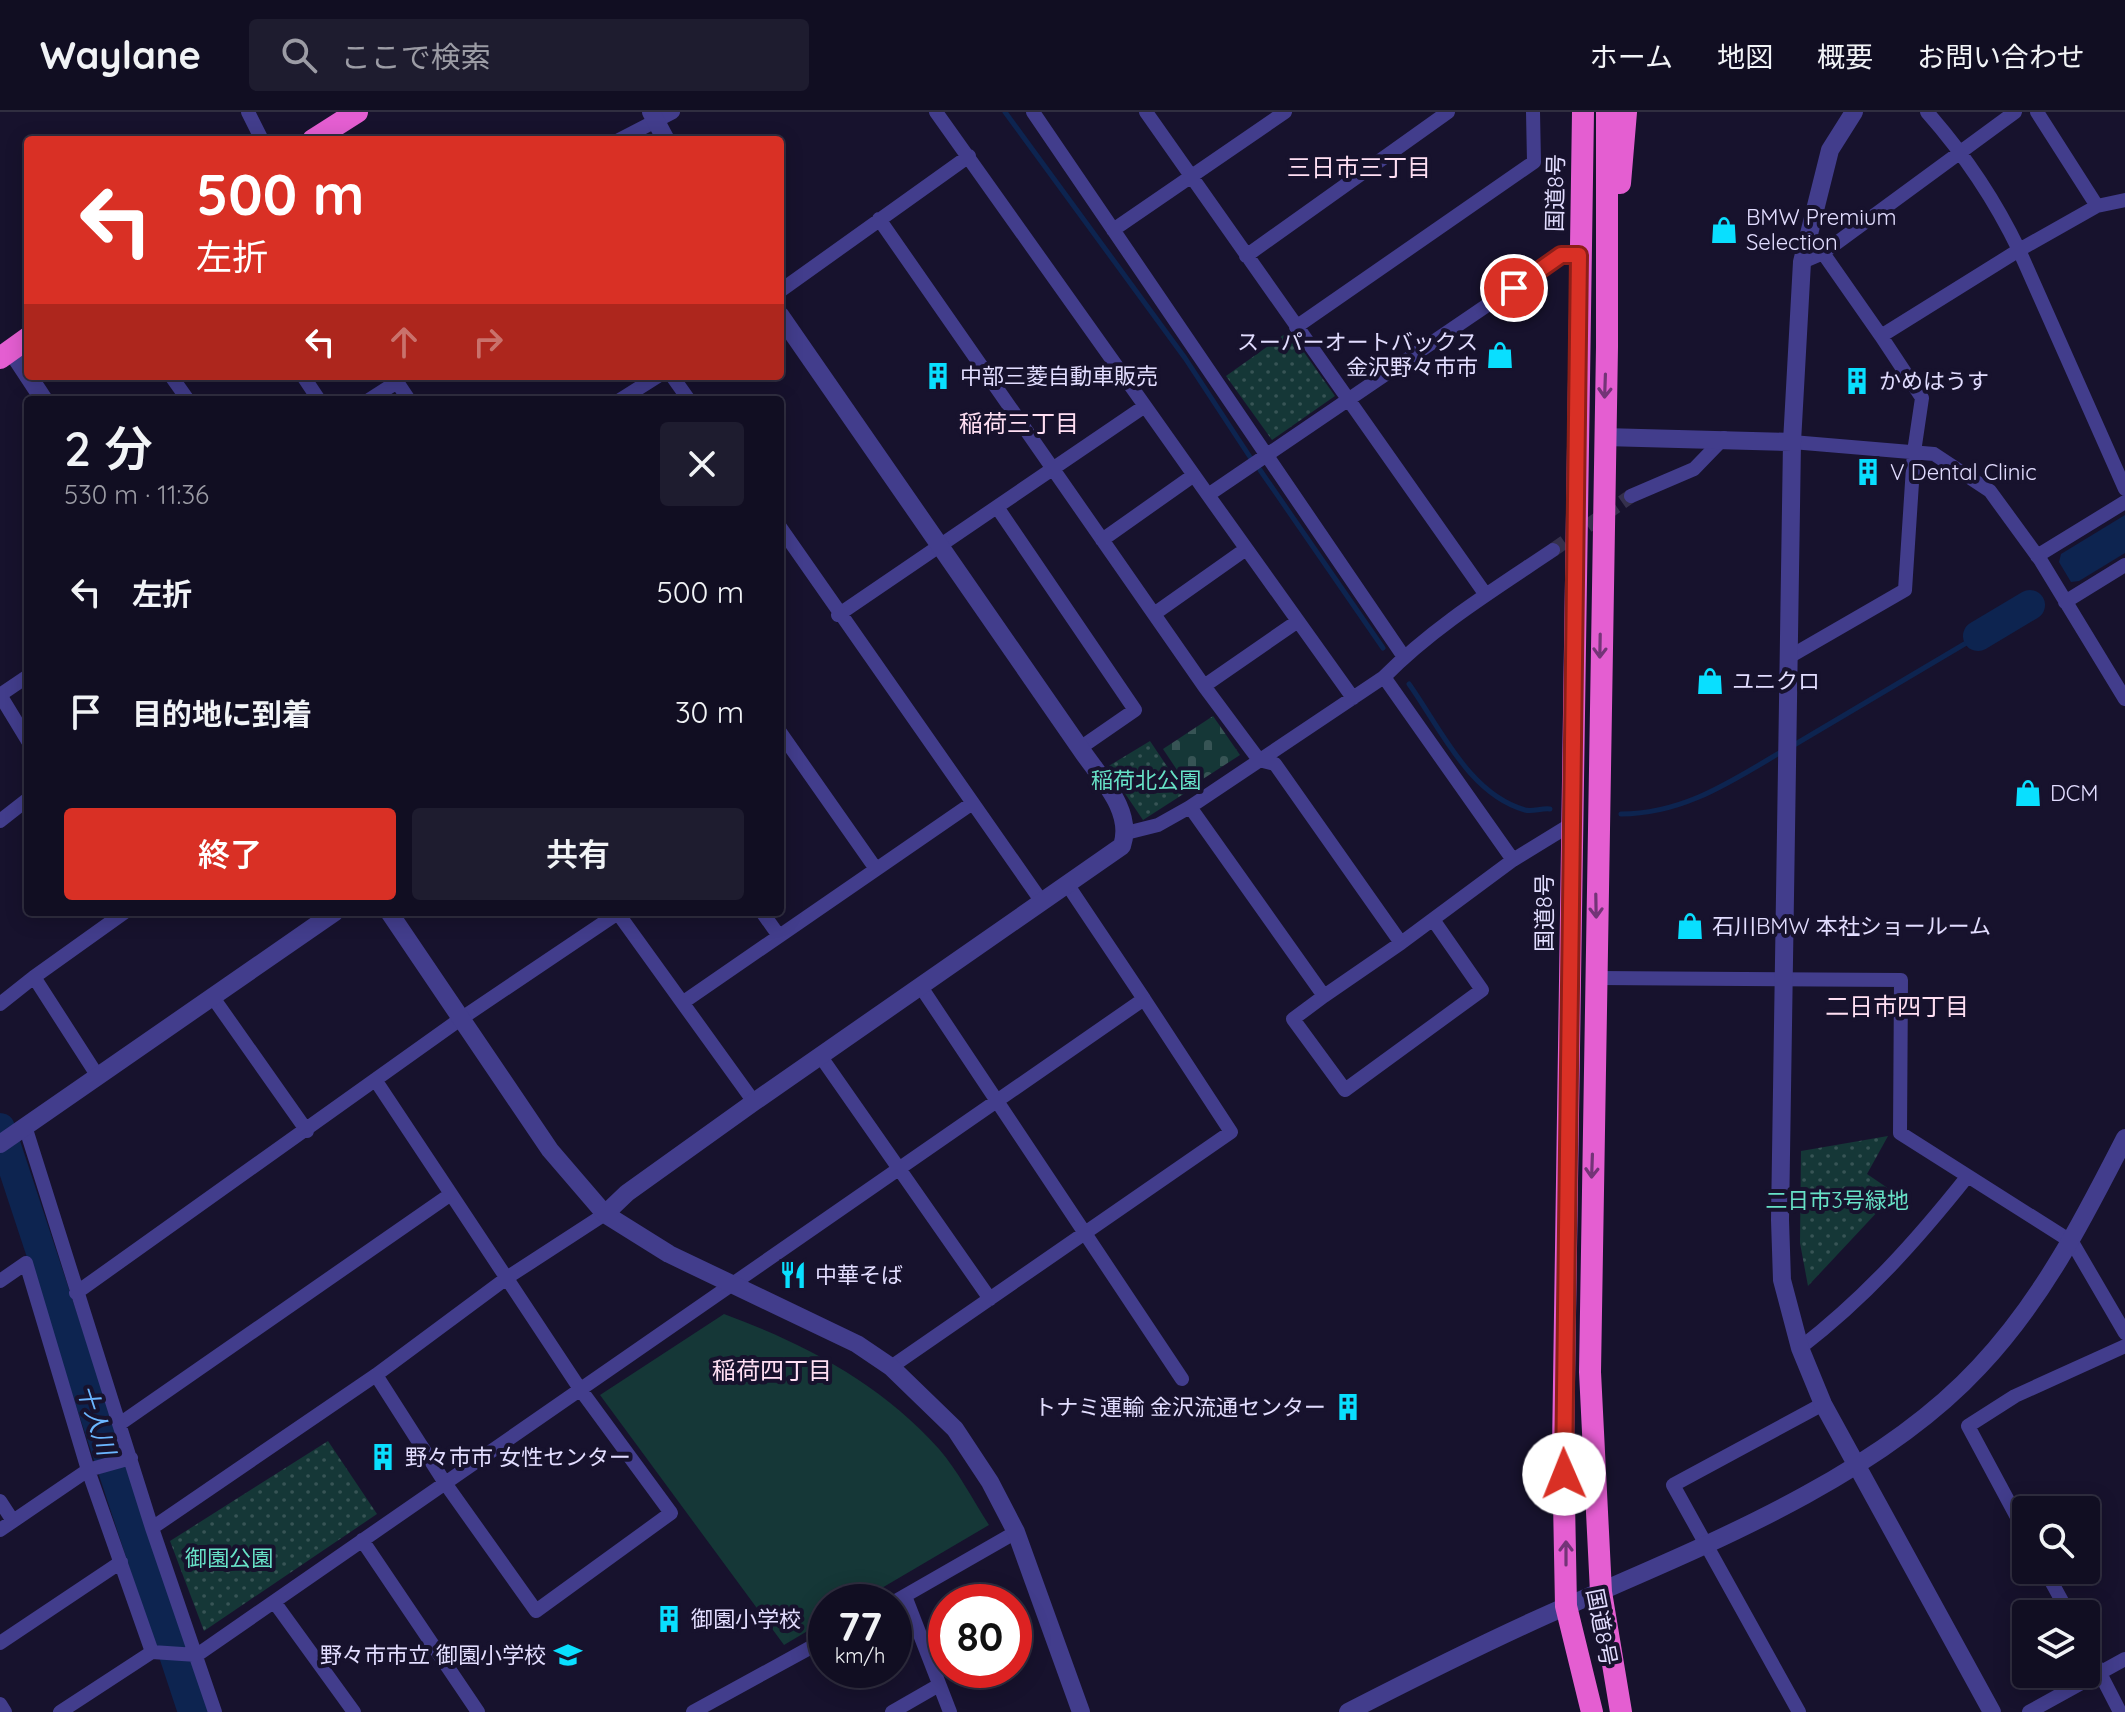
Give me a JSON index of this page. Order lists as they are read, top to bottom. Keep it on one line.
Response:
{"streets":{"highway":["国道8号"]},"districts":["三日市三丁目","稲荷三丁目","二日市四丁目","稲荷四丁目"],"water":["十人川"],"parks":["稲荷北公園","二日市3号緑地","御園公園"],"places":{"shop":["BMW Premium Selection","スーパーオートバックス 金沢野々市市","ユニクロ","DCM","石川BMW 本社ショールーム"],"building":["中部三菱自動車販売","かめはうす","V Dental Clinic","トナミ運輸 金沢流通センター","野々市市 女性センター","御園小学校"],"restaurant":["中華そば"],"school or university":["野々市市立 御園小学校"]},"page":{"header":"Waylane","search":"ここで検索","nav":["ホーム","地図","概要","お問い合わせ"],"turn":["500 m","左折"],"heading":["2 分","530 m · 11:36"],"list":[{"name":"左折","value":"500 m"},{"name":"目的地に到着","value":"30 m"}],"buttons":["終了","共有"],"speed":"77 km/h","limit":"80"}}
